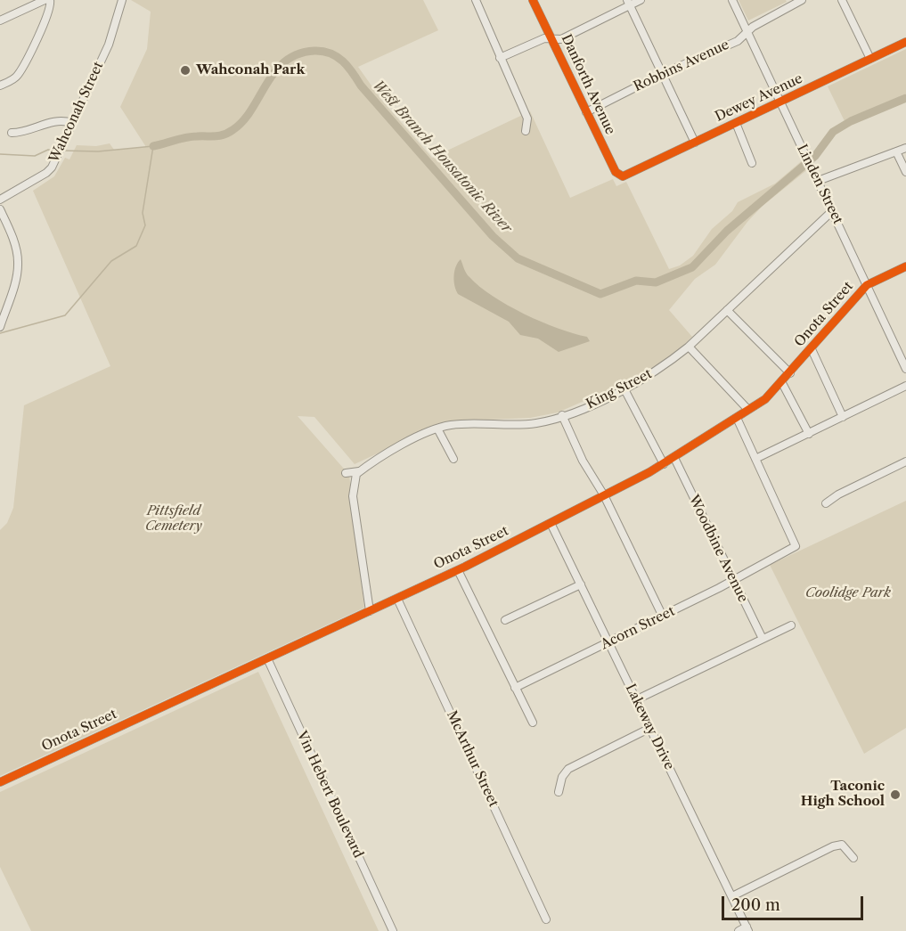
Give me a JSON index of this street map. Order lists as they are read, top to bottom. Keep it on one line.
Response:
{"streets":{"street":["Robbins Avenue","Danforth Avenue","Dewey Avenue","Wahconah Street","Linden Street","Onota Street","King Street","Woodbine Avenue","Acorn Street","Lakeway Drive","McArthur Street","Vin Hebert Boulevard"]},"crossings":[["Robbins Avenue","Danforth Avenue"],["Robbins Avenue","Linden Street"],["Danforth Avenue","Dewey Avenue"],["Dewey Avenue","Linden Street"],["Linden Street","Onota Street"],["Linden Street","King Street"],["Onota Street","Woodbine Avenue"],["Onota Street","Lakeway Drive"],["Onota Street","McArthur Street"],["Onota Street","Vin Hebert Boulevard"],["Woodbine Avenue","Acorn Street"],["Acorn Street","Lakeway Drive"]],"water":["West Branch Housatonic River"],"parks":["Pittsfield Cemetery","Coolidge Park"],"places":["Wahconah Park","Taconic High School"],"scale_bar":"200 m"}
